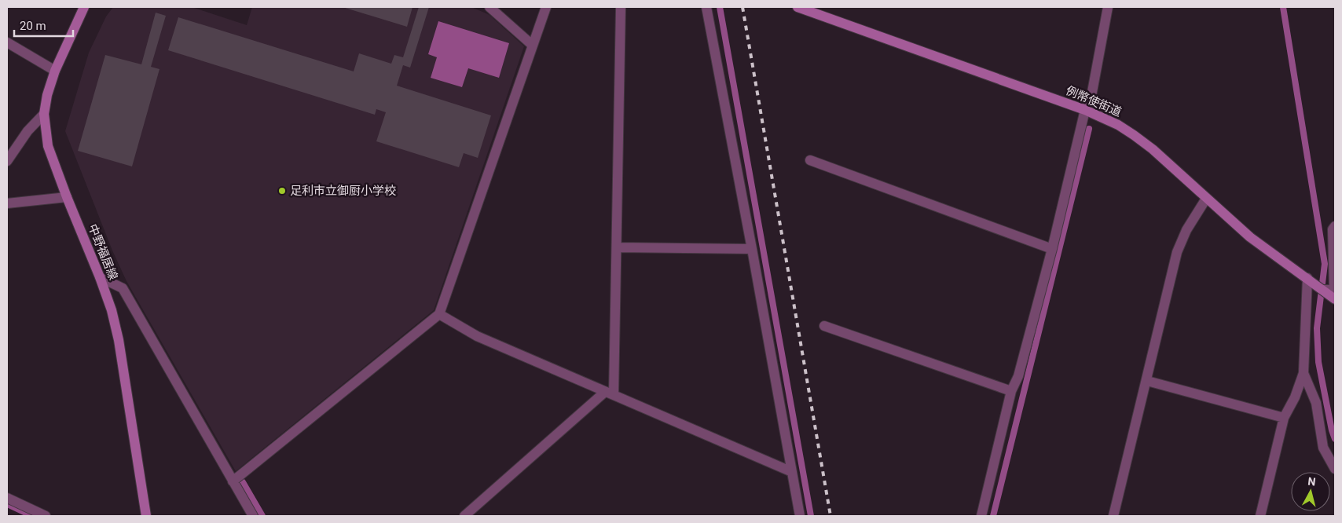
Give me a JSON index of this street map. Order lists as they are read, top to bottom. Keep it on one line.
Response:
{"streets":{"main road":["例幣使街道","中野福居線"]},"places":["足利市立御厨小学校"],"scale_bar":"20 m","north":"top"}
